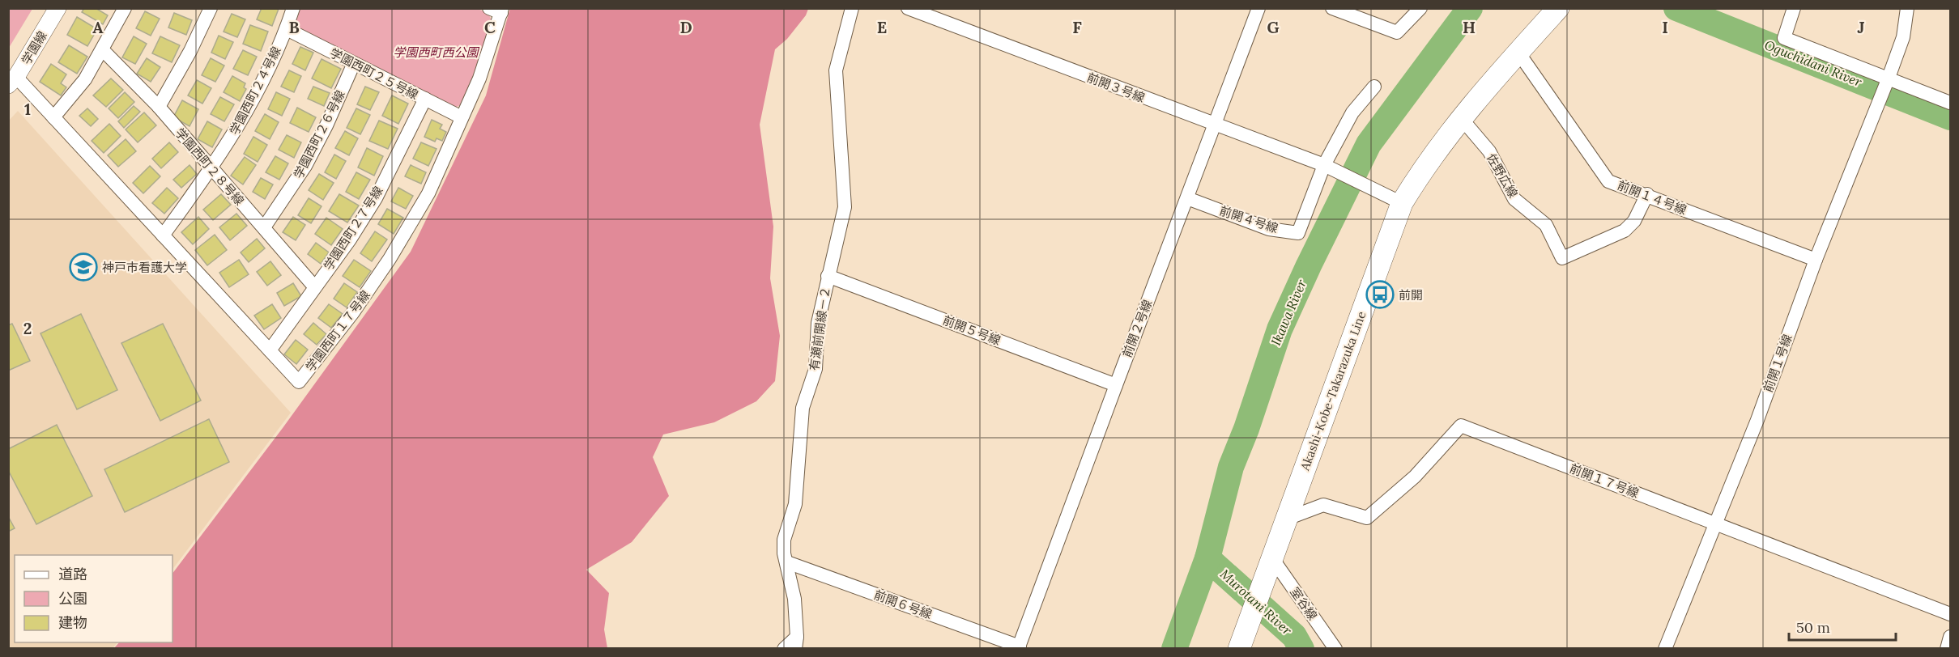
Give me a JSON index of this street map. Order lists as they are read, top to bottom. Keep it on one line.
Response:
{"streets":{"main road":["Akashi-Kobe-Takarazuka Line"],"street":["学園線","学園西町２５号線","前開３号線","学園西町２４号線","学園西町２６号線","学園西町２８号線","佐野広線","前開１４号線","前開４号線","学園西町２７号線","有瀬前開線－２","前開２号線","前開５号線","学園西町１７号線","前開１号線","前開１７号線","室谷線","前開６号線"]},"crossings":[["学園線","学園西町１７号線"],["学園西町２５号線","学園西町２４号線"],["学園西町２５号線","学園西町２６号線"],["学園西町２５号線","学園西町２７号線"],["学園西町２５号線","学園西町１７号線"],["前開３号線","前開４号線"],["前開３号線","前開２号線"],["学園西町２４号線","学園西町２８号線"],["学園西町２４号線","学園西町１７号線"],["学園西町２６号線","学園西町２８号線"],["学園西町２８号線","学園西町２７号線"],["佐野広線","前開１４号線"],["佐野広線","Akashi-Kobe-Takarazuka Line"],["前開１４号線","前開１号線"],["前開１４号線","Akashi-Kobe-Takarazuka Line"],["前開４号線","前開２号線"],["学園西町２７号線","学園西町１７号線"],["有瀬前開線－２","前開５号線"],["有瀬前開線－２","前開６号線"],["前開２号線","前開５号線"],["前開２号線","前開６号線"],["前開１号線","前開１７号線"],["Akashi-Kobe-Takarazuka Line","前開１７号線"],["Akashi-Kobe-Takarazuka Line","室谷線"]],"water":["Oguchidani River","Ikawa River","Murotani River"],"parks":["学園西町西公園"],"places":{"school or university":["神戸市看護大学"],"bus stop":["前開"]},"legend":["道路","公園","建物"],"scale_bar":"50 m","grid":{"columns":["A","B","C","D","E","F","G","H","I","J"],"rows":["1","2"]}}
